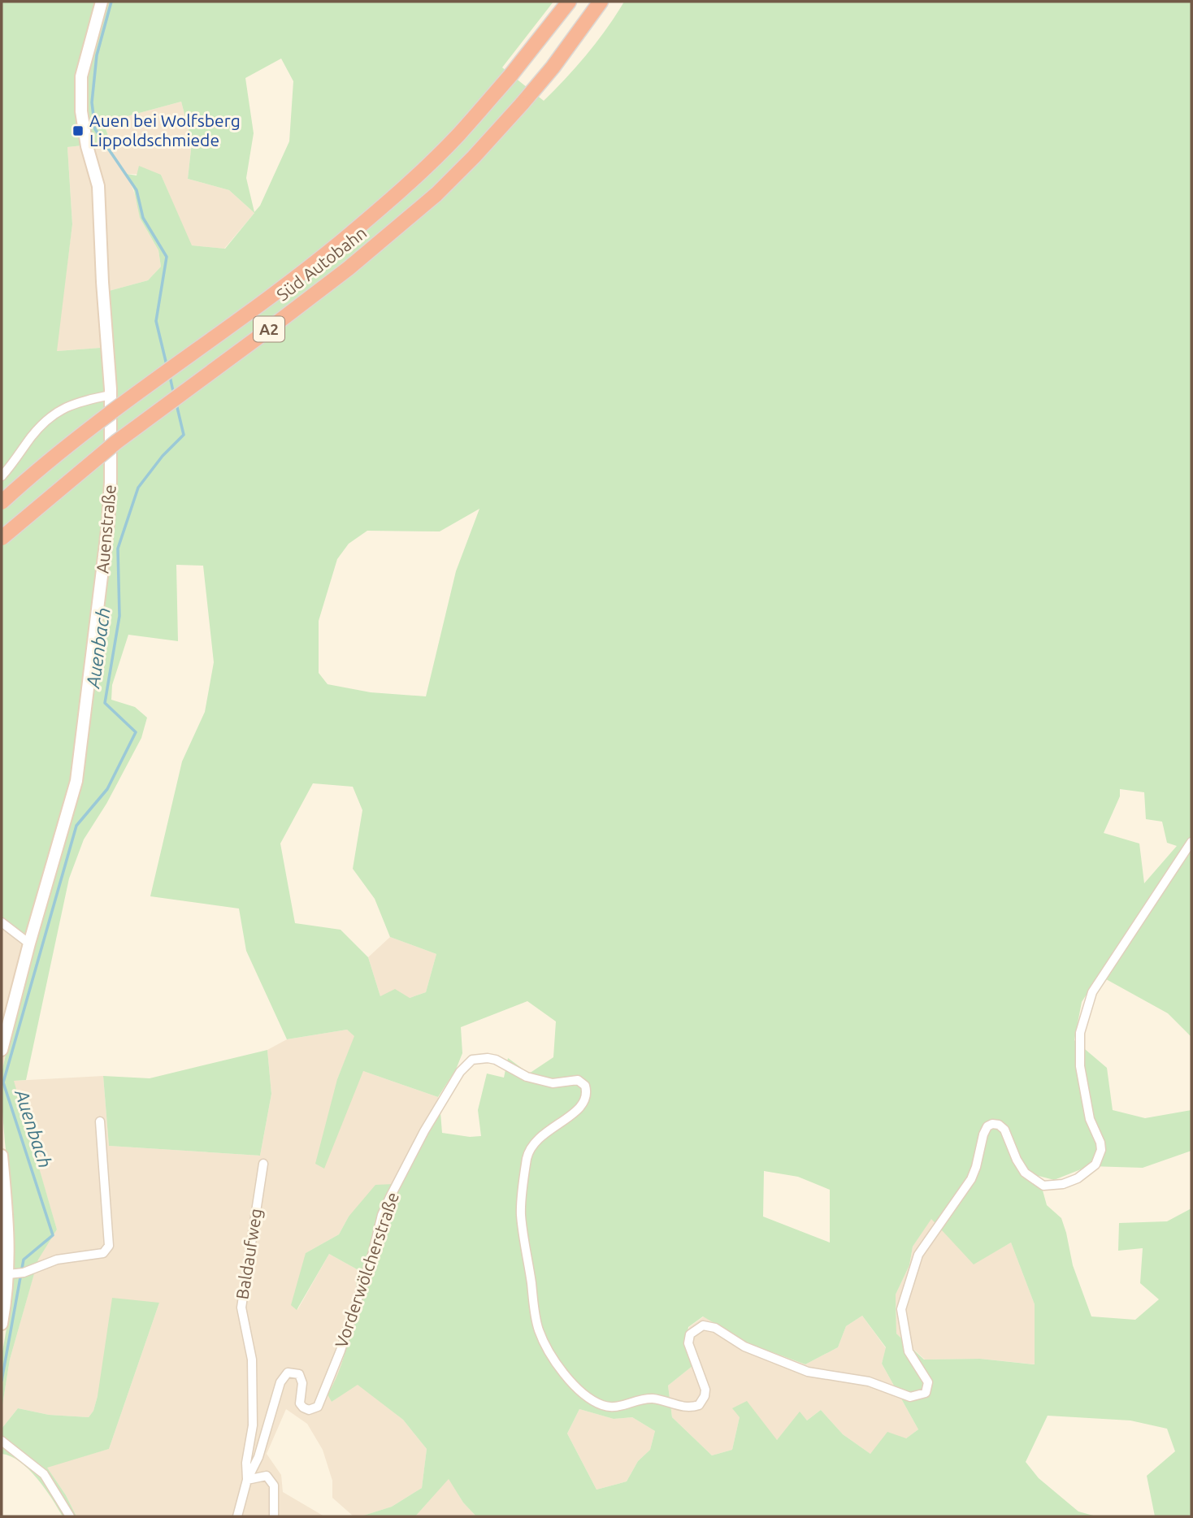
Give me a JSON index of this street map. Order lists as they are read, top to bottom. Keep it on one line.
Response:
{"streets":{"highway":["Süd Autobahn","A2"],"street":["Auenstraße","Baldaufweg","Vorderwölcherstraße"]},"crossings":[["Baldaufweg","Vorderwölcherstraße"]],"water":["Auenbach"],"places":{"transit":["Auen bei Wolfsberg Lippoldschmiede"]}}
